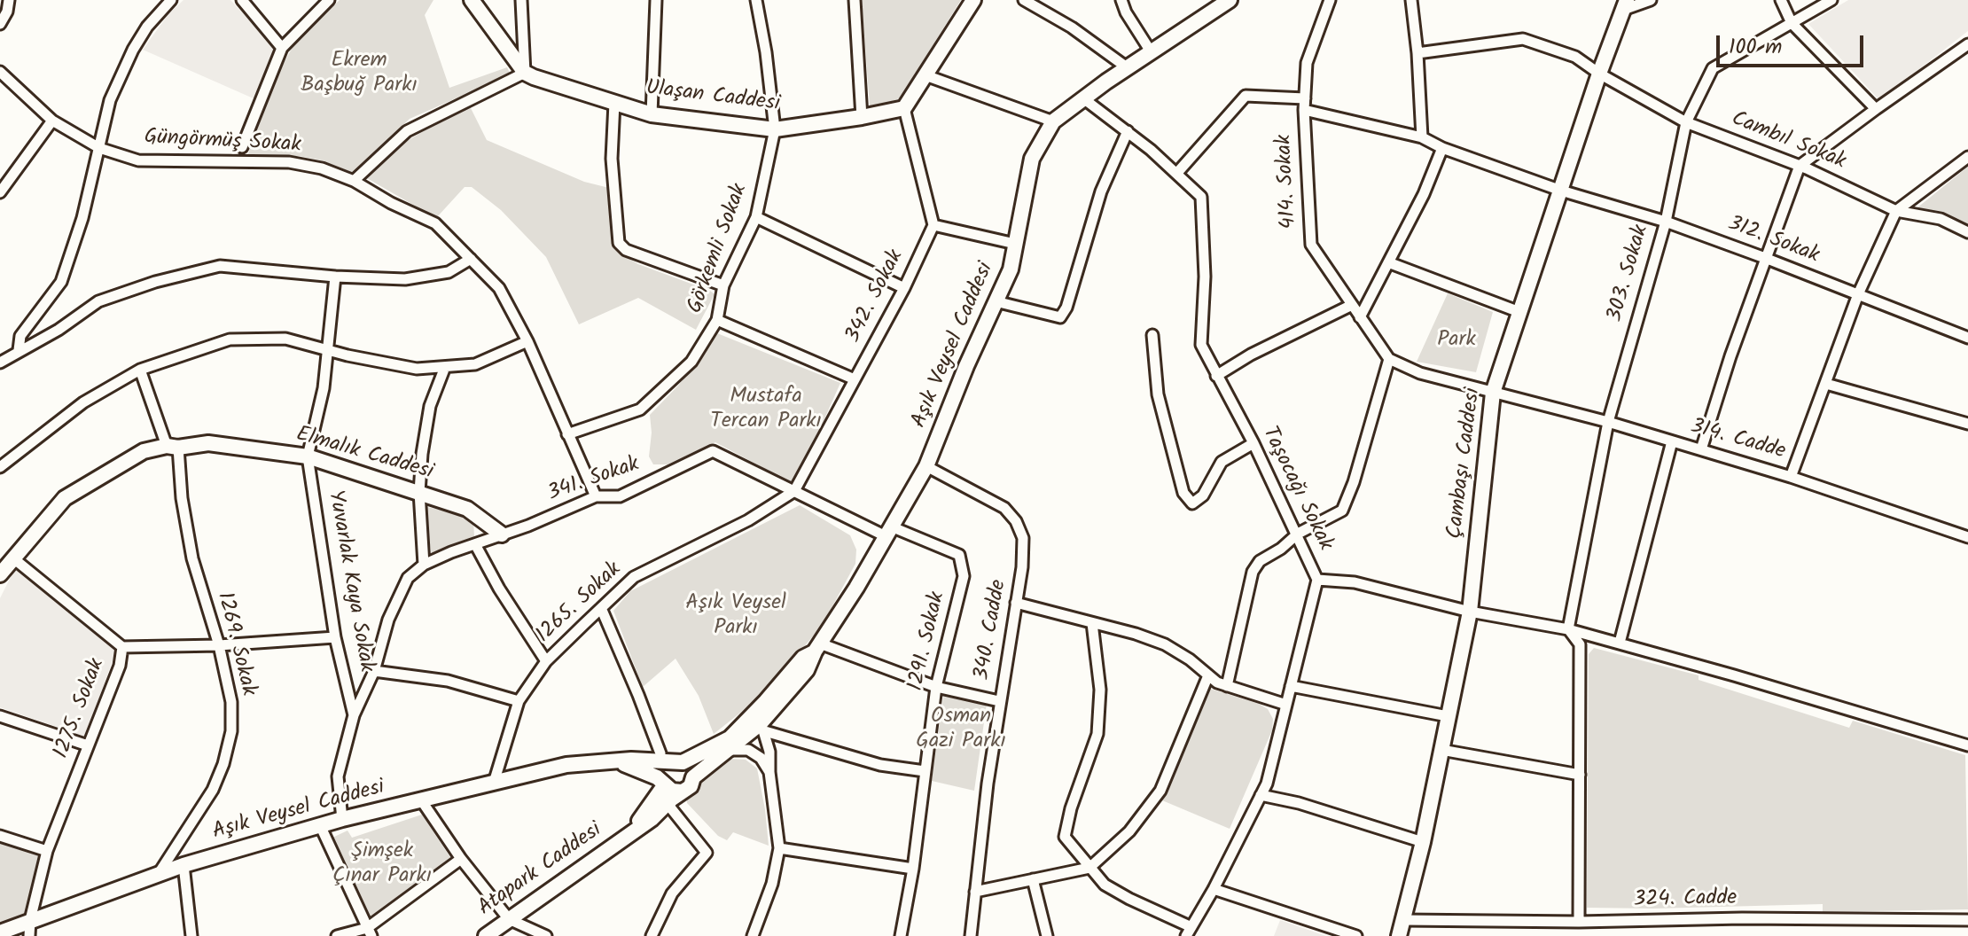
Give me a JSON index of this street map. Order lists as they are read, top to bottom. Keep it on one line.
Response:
{"streets":{"street":["Ulaşan Caddesi","Cambıl Sokak","Güngörmüş Sokak","414. Sokak","312. Sokak","Görkemli Sokak","303. Sokak","342. Sokak","Aşık Veysel Caddesi","314. Cadde","Elmalık Caddesi","Çambaşı Caddesi","341. Sokak","Taşocağı Sokak","Yuvarlak Kaya Sokak","1265. Sokak","340. Cadde","1291. Sokak","1269. Sokak","1275. Sokak","Atapark Caddesi","324. Cadde"]},"crossings":[["Ulaşan Caddesi","Görkemli Sokak"],["Cambıl Sokak","303. Sokak"],["Cambıl Sokak","Çambaşı Caddesi"],["Güngörmüş Sokak","Görkemli Sokak"],["Güngörmüş Sokak","341. Sokak"],["414. Sokak","312. Sokak"],["312. Sokak","303. Sokak"],["312. Sokak","Çambaşı Caddesi"],["312. Sokak","Taşocağı Sokak"],["303. Sokak","314. Cadde"],["342. Sokak","341. Sokak"],["342. Sokak","1265. Sokak"],["Aşık Veysel Caddesi","341. Sokak"],["Aşık Veysel Caddesi","Taşocağı Sokak"],["Aşık Veysel Caddesi","Yuvarlak Kaya Sokak"],["Aşık Veysel Caddesi","1265. Sokak"],["Aşık Veysel Caddesi","340. Cadde"],["Aşık Veysel Caddesi","1291. Sokak"],["Aşık Veysel Caddesi","1269. Sokak"],["Aşık Veysel Caddesi","1275. Sokak"],["Aşık Veysel Caddesi","Atapark Caddesi"],["314. Cadde","Çambaşı Caddesi"],["Elmalık Caddesi","341. Sokak"],["Elmalık Caddesi","Yuvarlak Kaya Sokak"],["Elmalık Caddesi","1269. Sokak"],["Elmalık Caddesi","1275. Sokak"],["Çambaşı Caddesi","324. Cadde"],["341. Sokak","Yuvarlak Kaya Sokak"],["341. Sokak","1265. Sokak"],["341. Sokak","1291. Sokak"]],"parks":["Ekrem Başbuğ Parkı","Park","Mustafa Tercan Parkı","Aşık Veysel Parkı","Osman Gazi Parkı","Şimşek Çınar Parkı"],"scale_bar":"100 m"}
